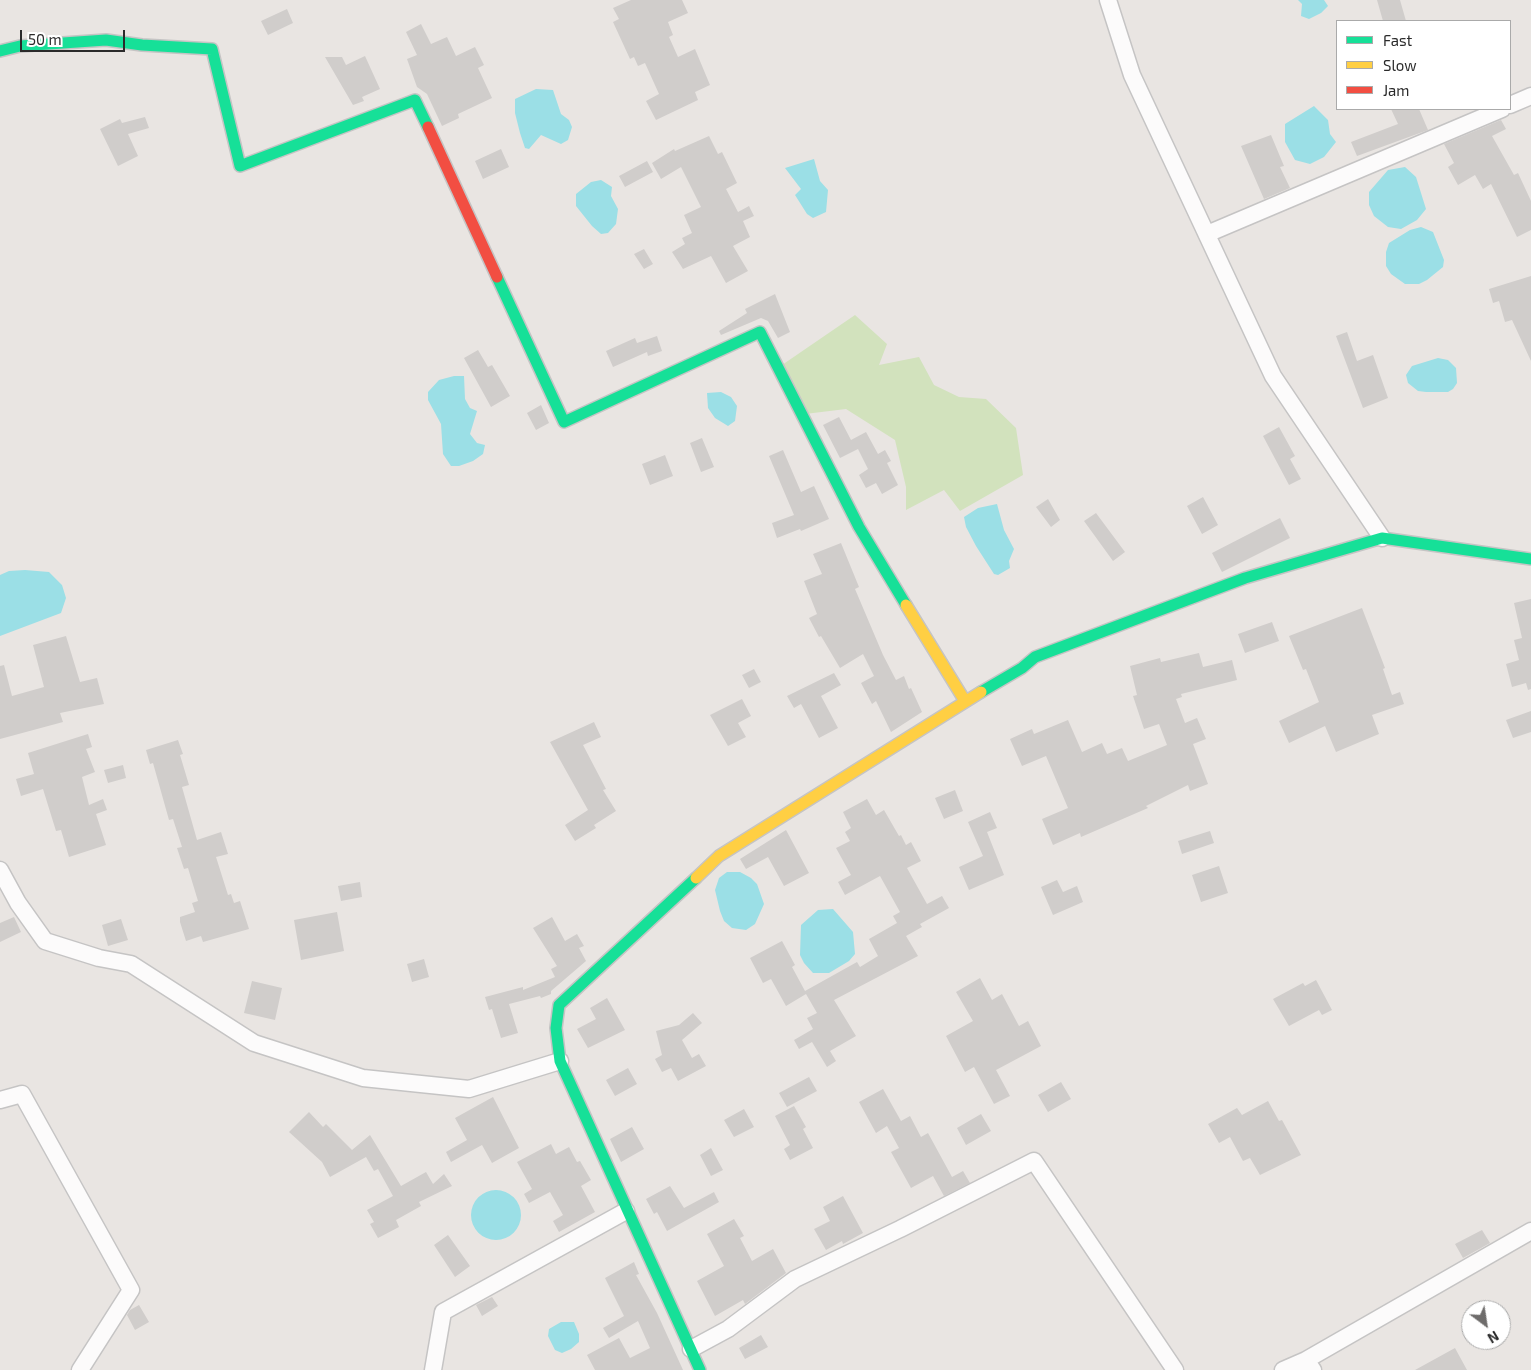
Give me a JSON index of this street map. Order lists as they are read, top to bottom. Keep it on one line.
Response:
{"legend":["Fast","Slow","Jam"],"scale_bar":"50 m","north":"bottom right"}
